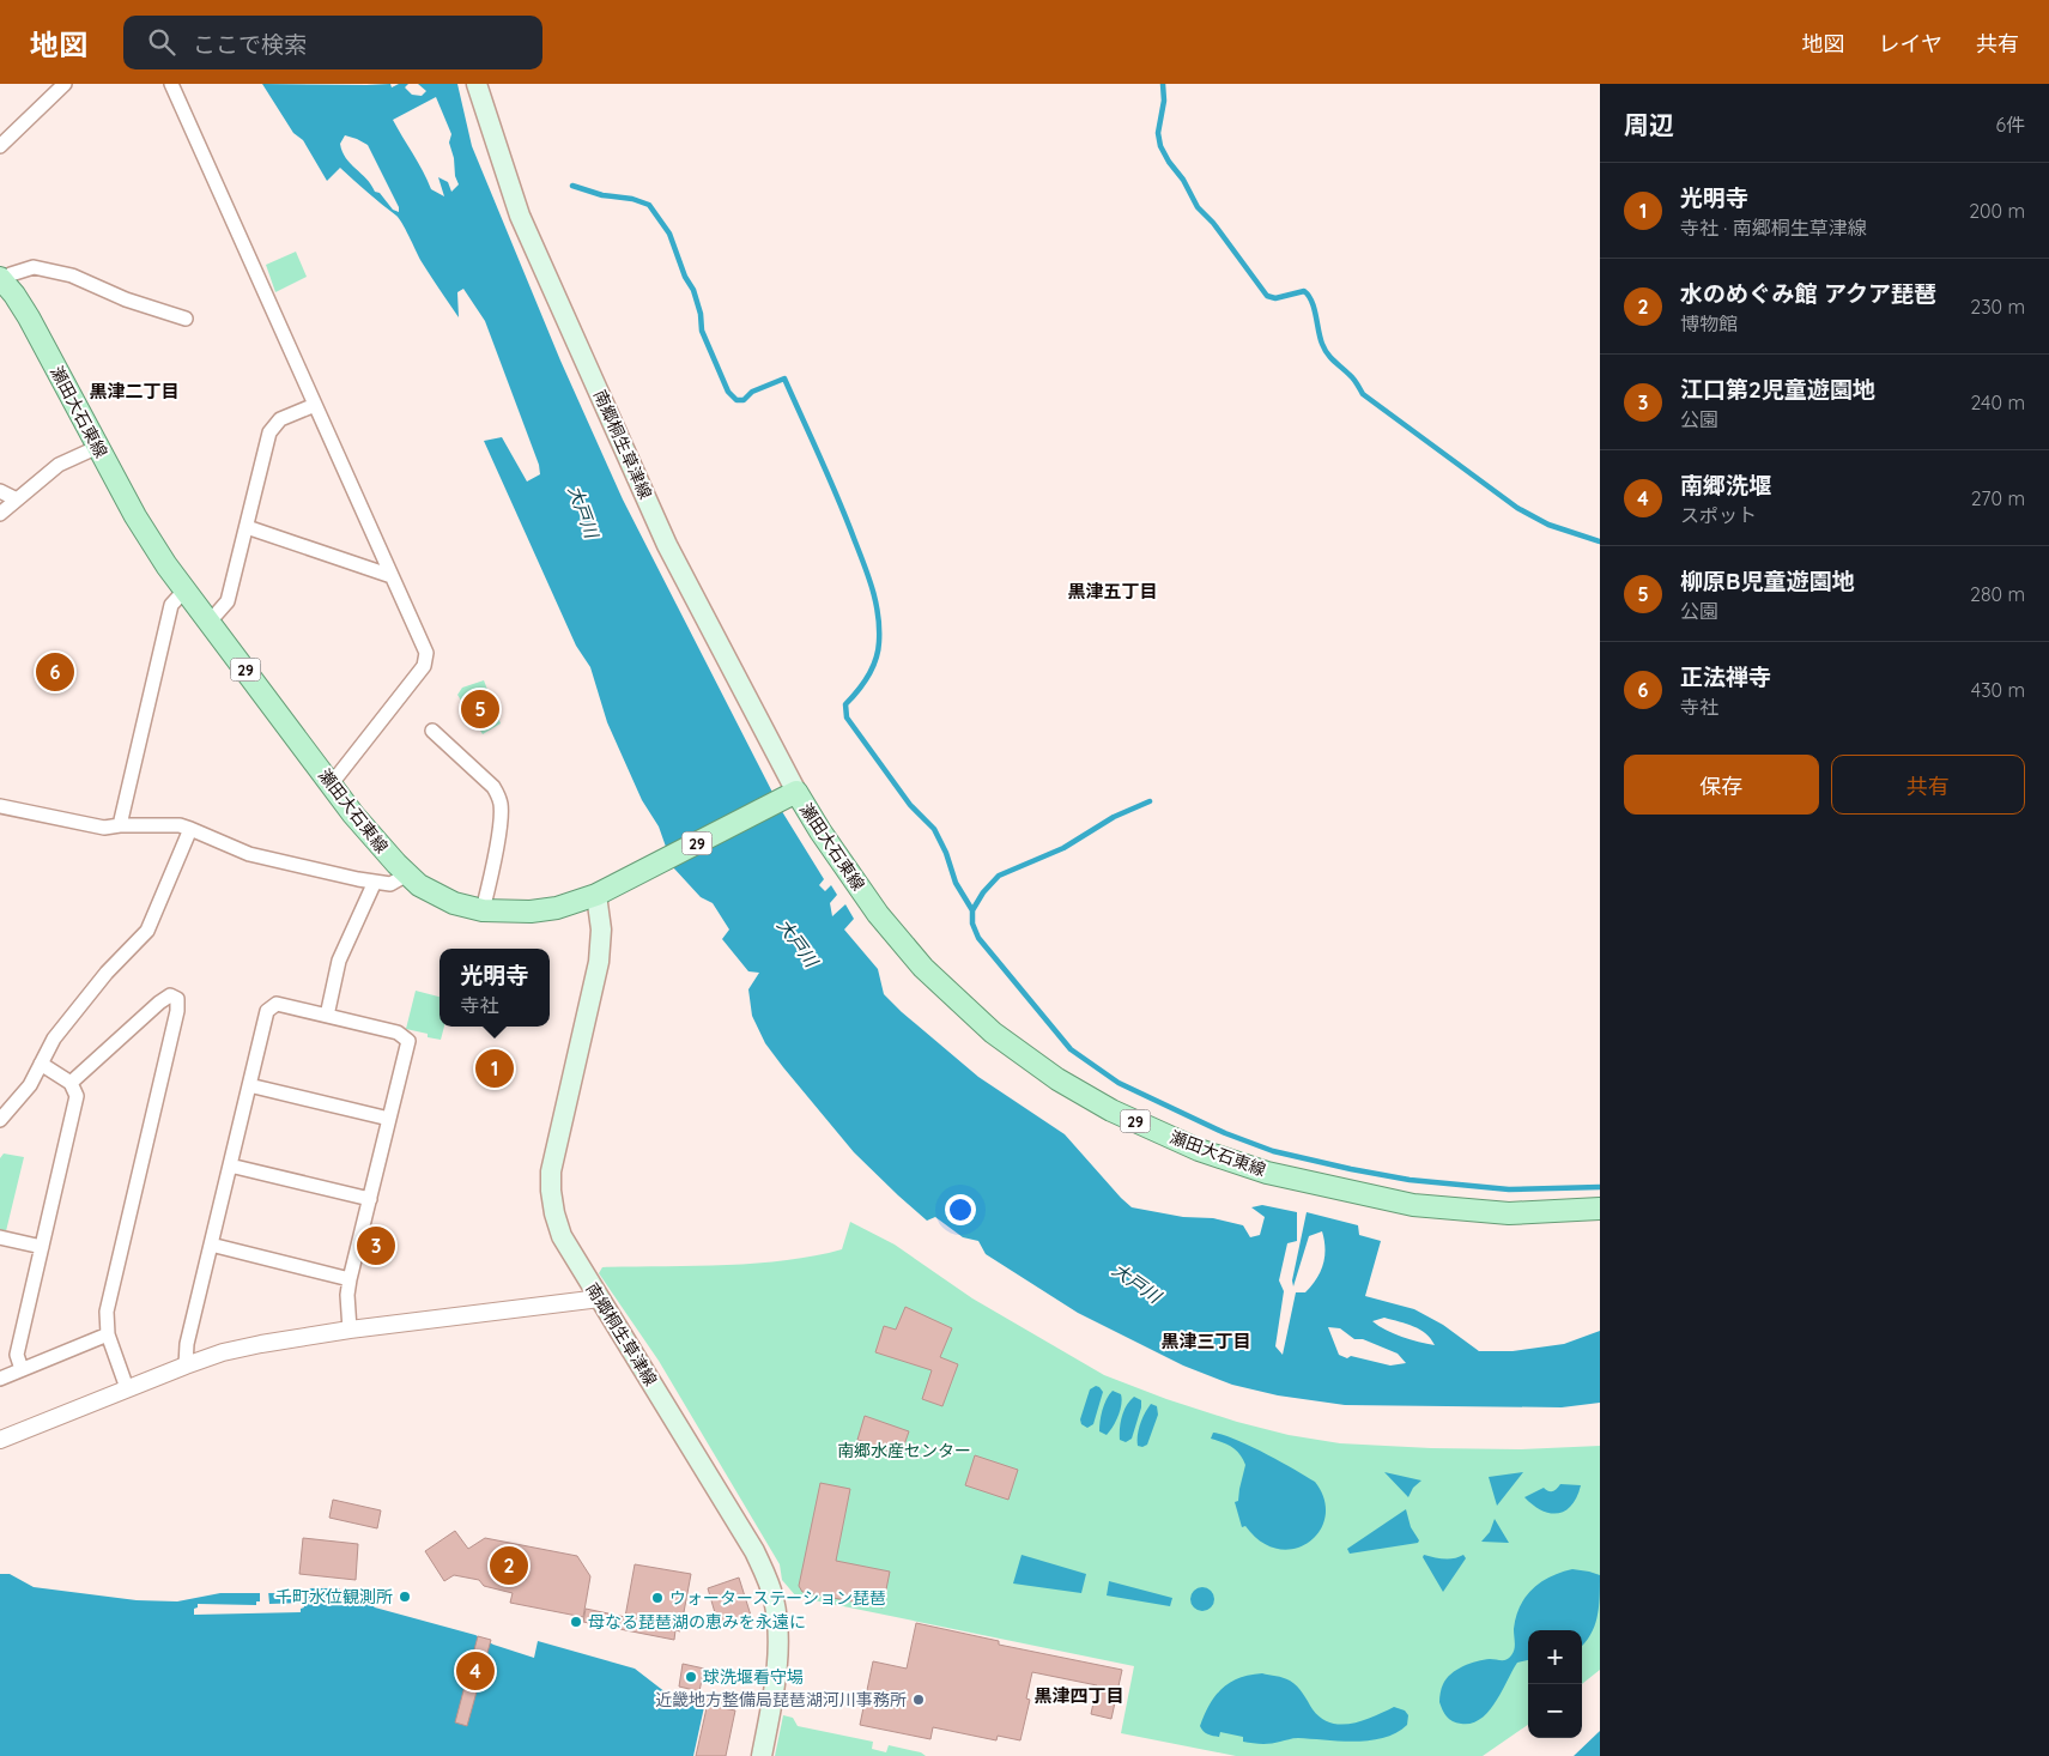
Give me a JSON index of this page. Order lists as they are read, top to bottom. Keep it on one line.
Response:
{"streets":{"main road":["瀬田大石東線","南郷桐生草津線","29"]},"crossings":[["瀬田大石東線","南郷桐生草津線"]],"districts":["黒津二丁目","黒津五丁目","黒津三丁目","黒津四丁目"],"water":["大戸川"],"parks":["南郷水産センター"],"places":["千町水位観測所","ウォーターステーション琵琶","母なる琵琶湖の恵みを永遠に","球洗堰看守場","近畿地方整備局琵琶湖河川事務所"],"page":{"header":"地図","search":"ここで検索","nav":["地図","レイヤ","共有"],"heading":["周辺","6件"],"list":[{"mark":"1","name":"光明寺","note":"寺社 · 南郷桐生草津線","value":"200 m"},{"mark":"2","name":"水のめぐみ館 アクア琵琶","note":"博物館","value":"230 m"},{"mark":"3","name":"江口第2児童遊園地","note":"公園","value":"240 m"},{"mark":"4","name":"南郷洗堰","note":"スポット","value":"270 m"},{"mark":"5","name":"柳原B児童遊園地","note":"公園","value":"280 m"},{"mark":"6","name":"正法禅寺","note":"寺社","value":"430 m"}],"pins":["6","5","1","3","2","4"],"buttons":["保存","共有"],"popup":["光明寺","寺社"],"map_buttons":["+","−"]}}
